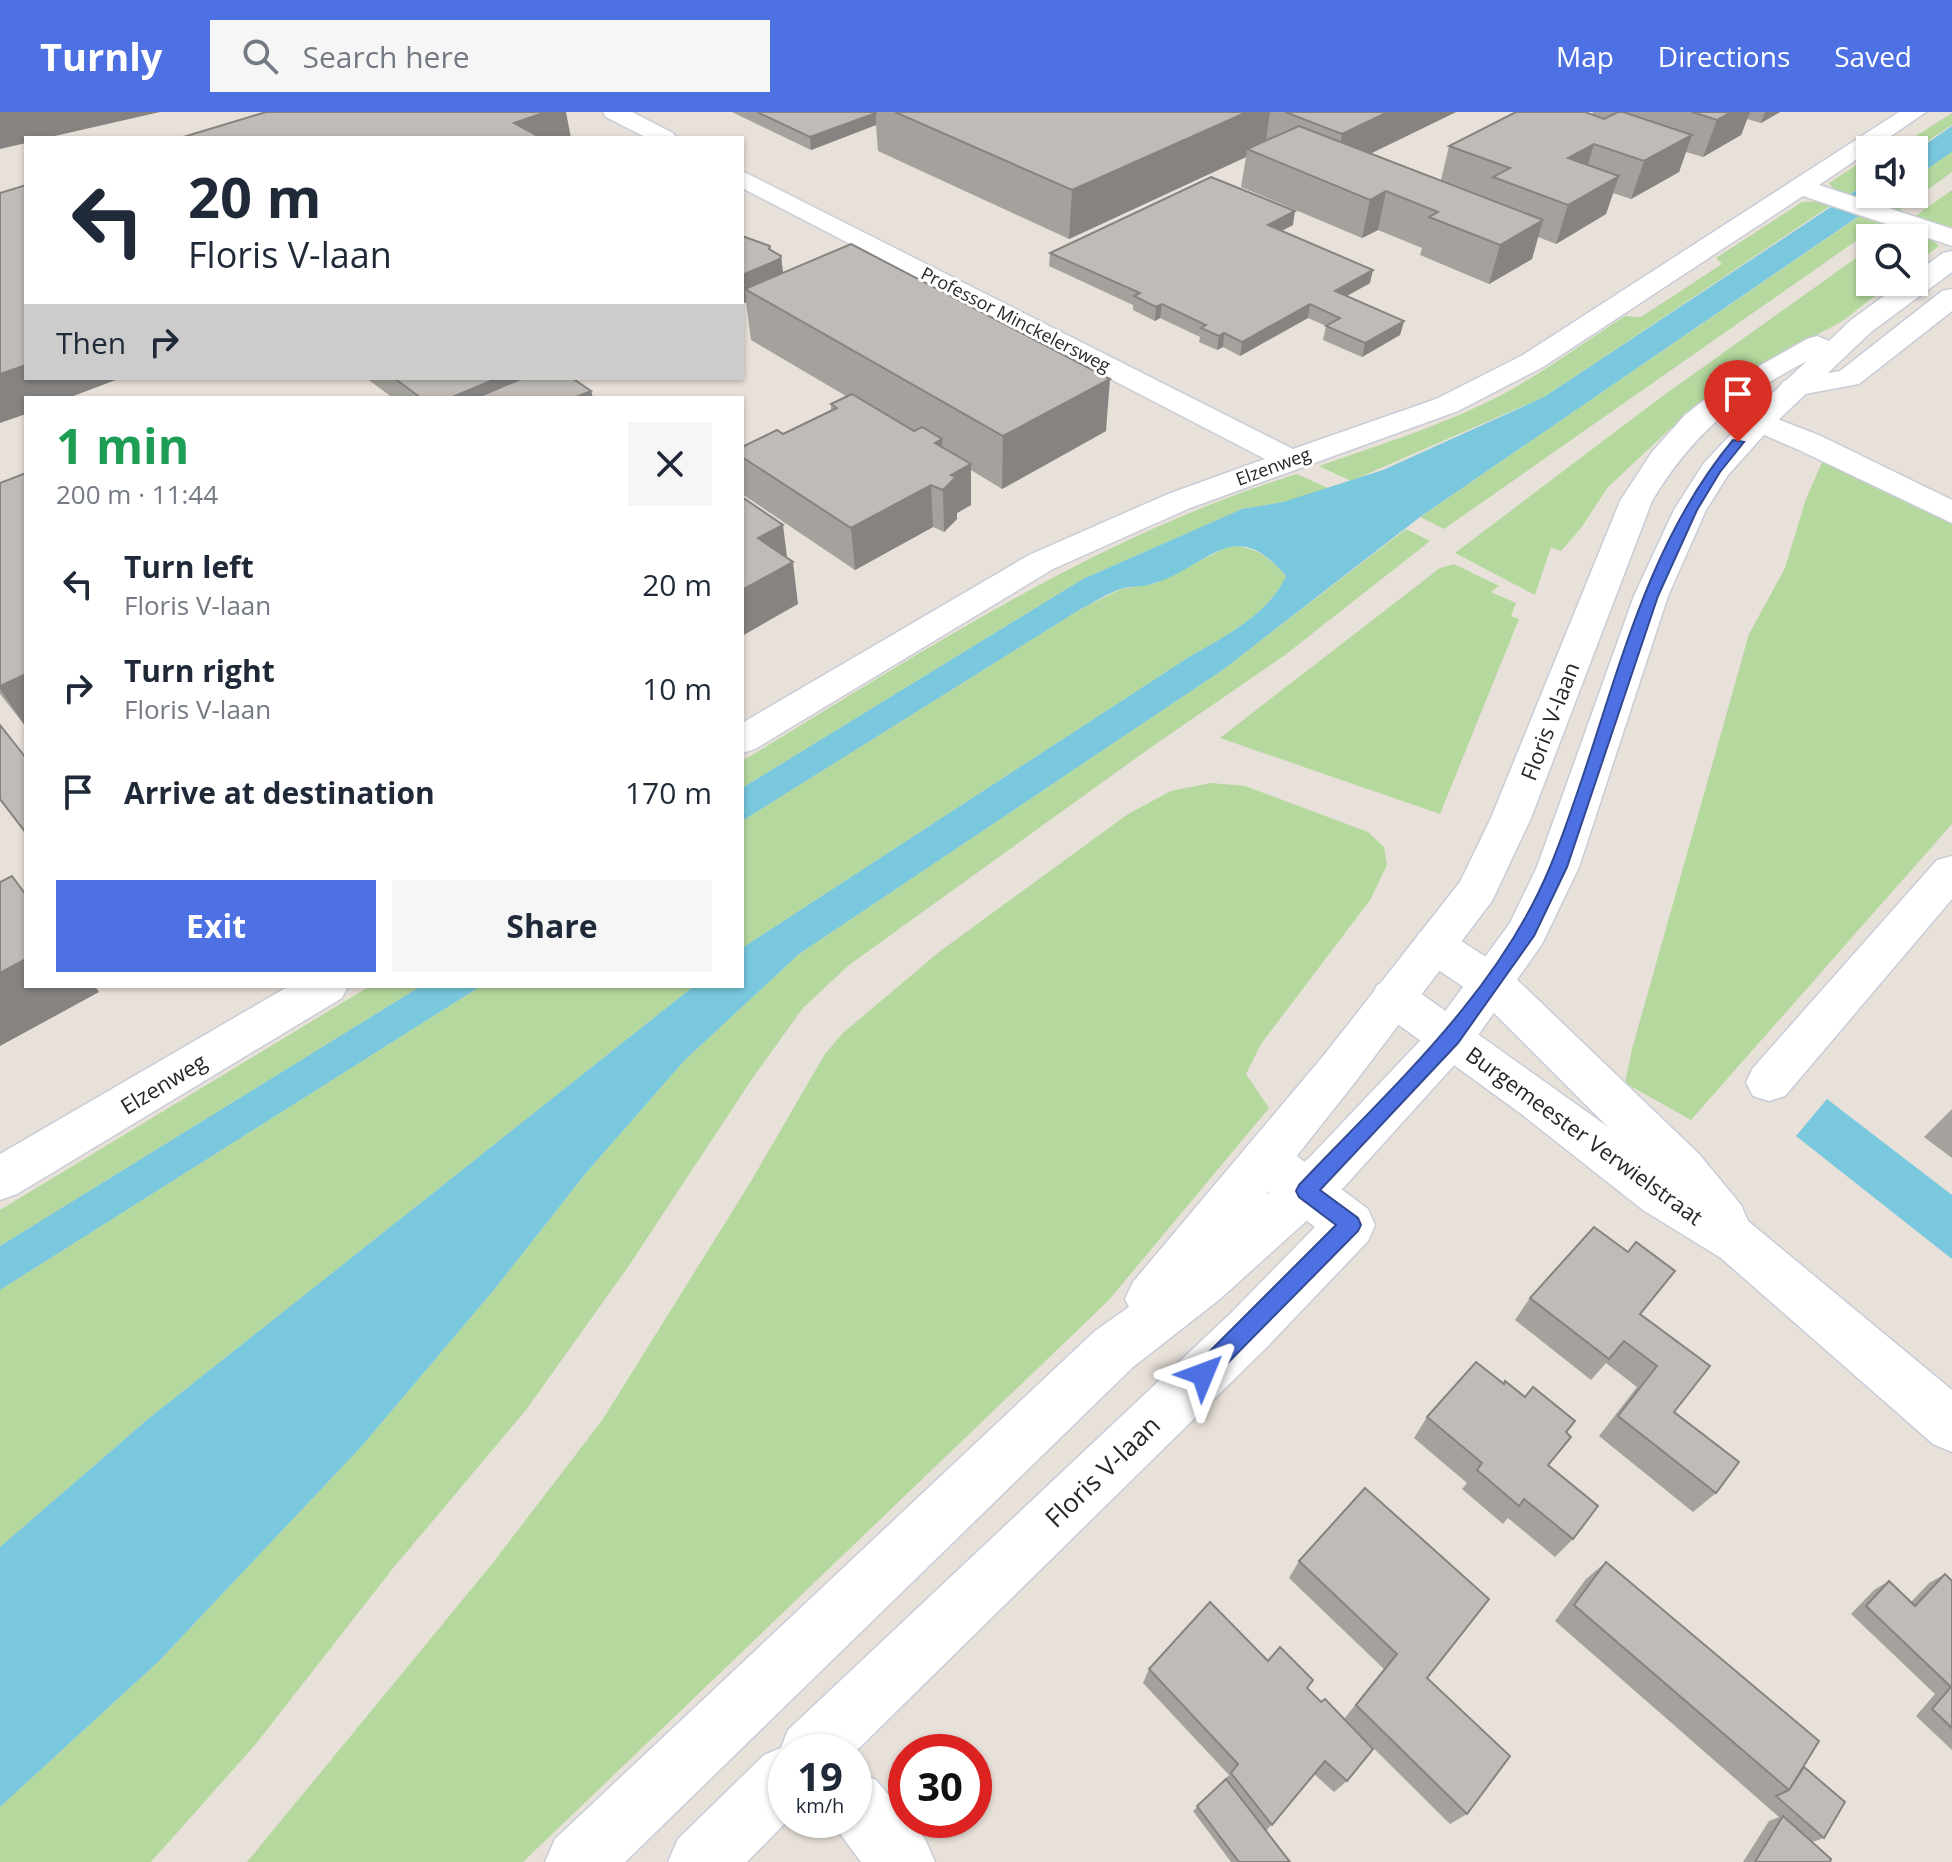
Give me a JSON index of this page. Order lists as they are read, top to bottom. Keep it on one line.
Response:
{"streets":{"street":["Professor Minckelersweg","Elzenweg","Floris V-laan","Burgemeester Verwielstraat"]},"crossings":[["Professor Minckelersweg","Elzenweg"],["Floris V-laan","Burgemeester Verwielstraat"]],"page":{"header":"Turnly","search":"Search here","nav":["Map","Directions","Saved"],"turn":["20 m","Floris V-laan"],"then":"Then","heading":["1 min","200 m · 11:44"],"list":[{"name":"Turn left","note":"Floris V-laan","value":"20 m"},{"name":"Turn right","note":"Floris V-laan","value":"10 m"},{"name":"Arrive at destination","value":"170 m"}],"buttons":["Exit","Share"],"speed":"19 km/h","limit":"30"}}
